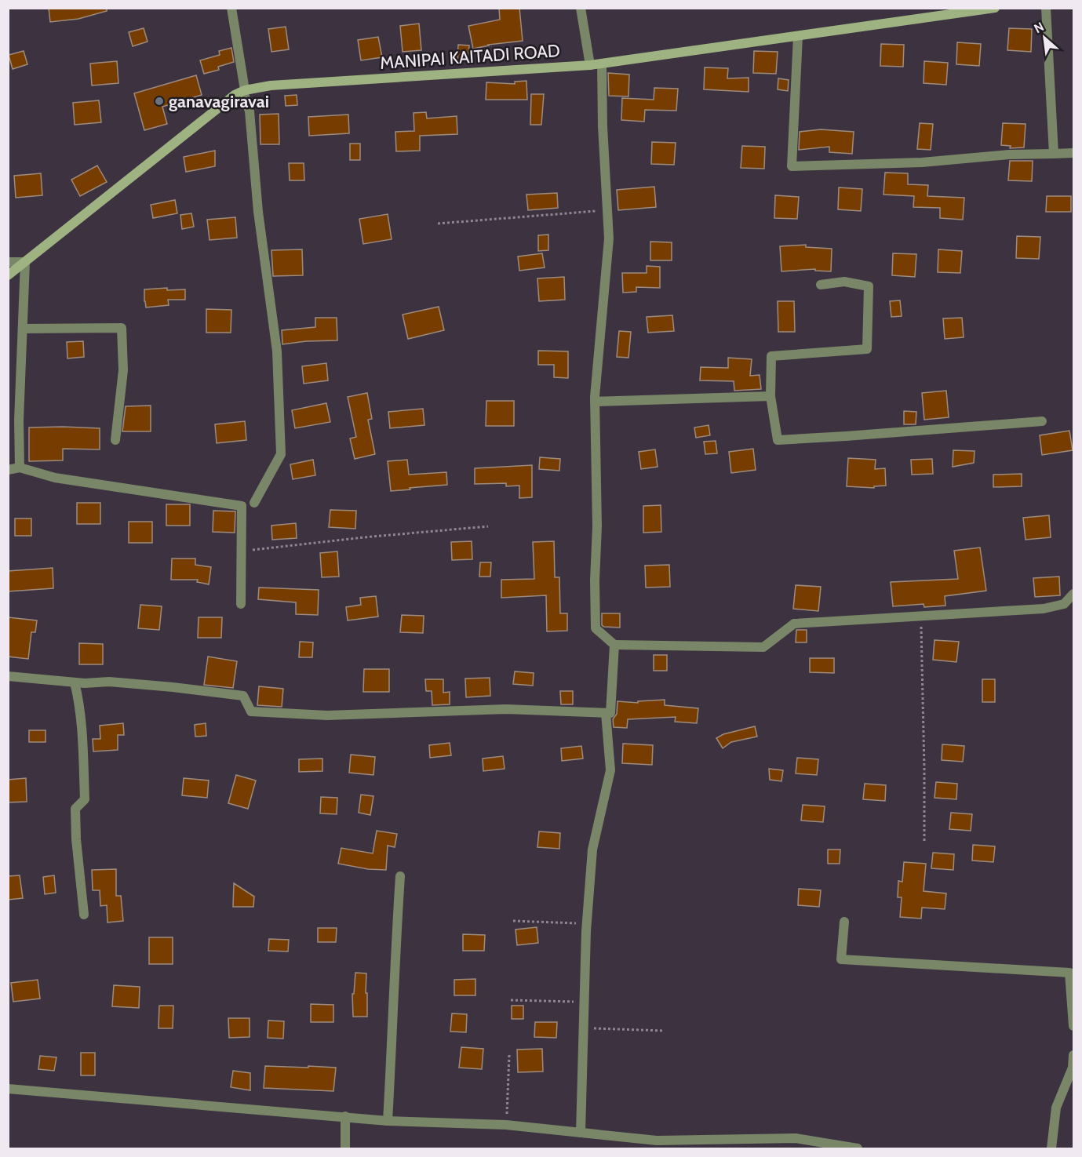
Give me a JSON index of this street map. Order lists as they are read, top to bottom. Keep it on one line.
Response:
{"streets":{"main road":["MANIPAI KAITADI ROAD"]},"places":["ganavagiravai"],"north":"top left"}
